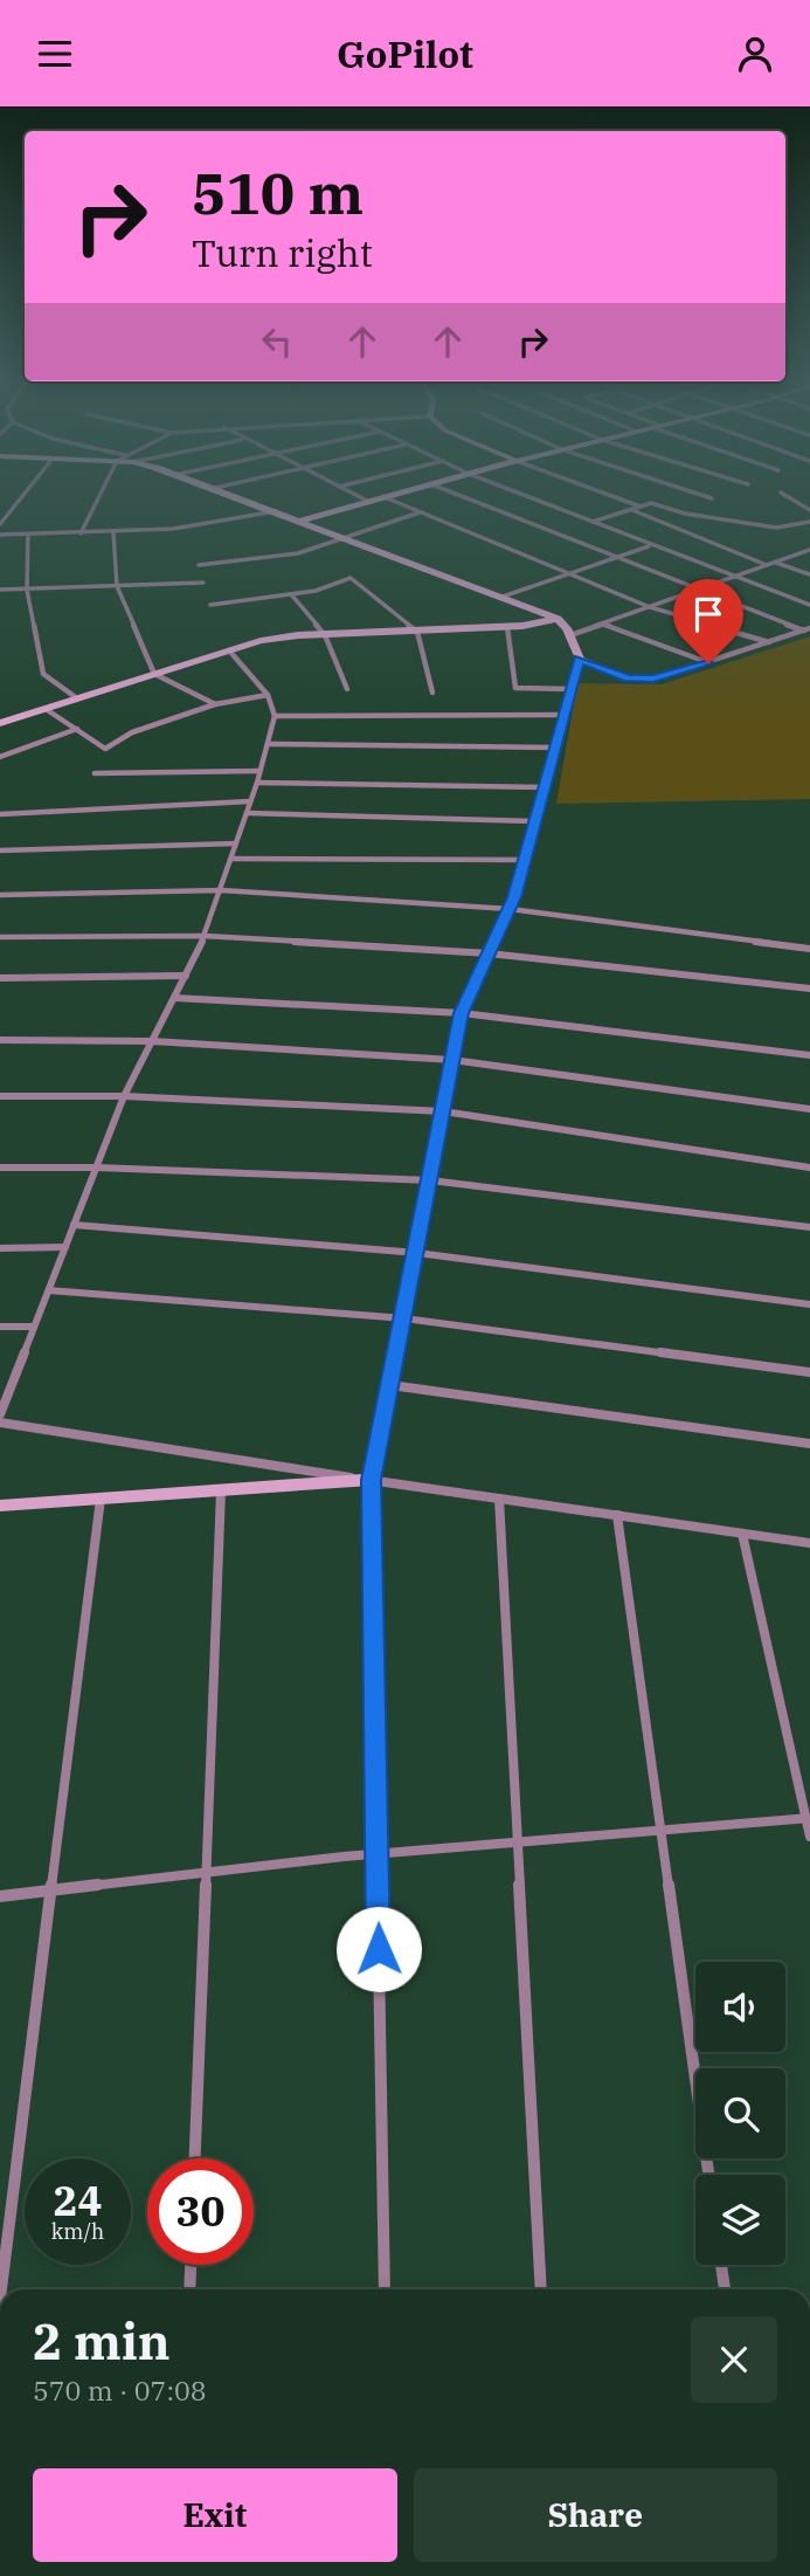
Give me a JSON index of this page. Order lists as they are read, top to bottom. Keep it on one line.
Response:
{"page":{"header":"GoPilot","turn":["510 m","Turn right"],"speed":"24 km/h","limit":"30","heading":["2 min","570 m · 07:08"],"buttons":["Exit","Share"]}}
